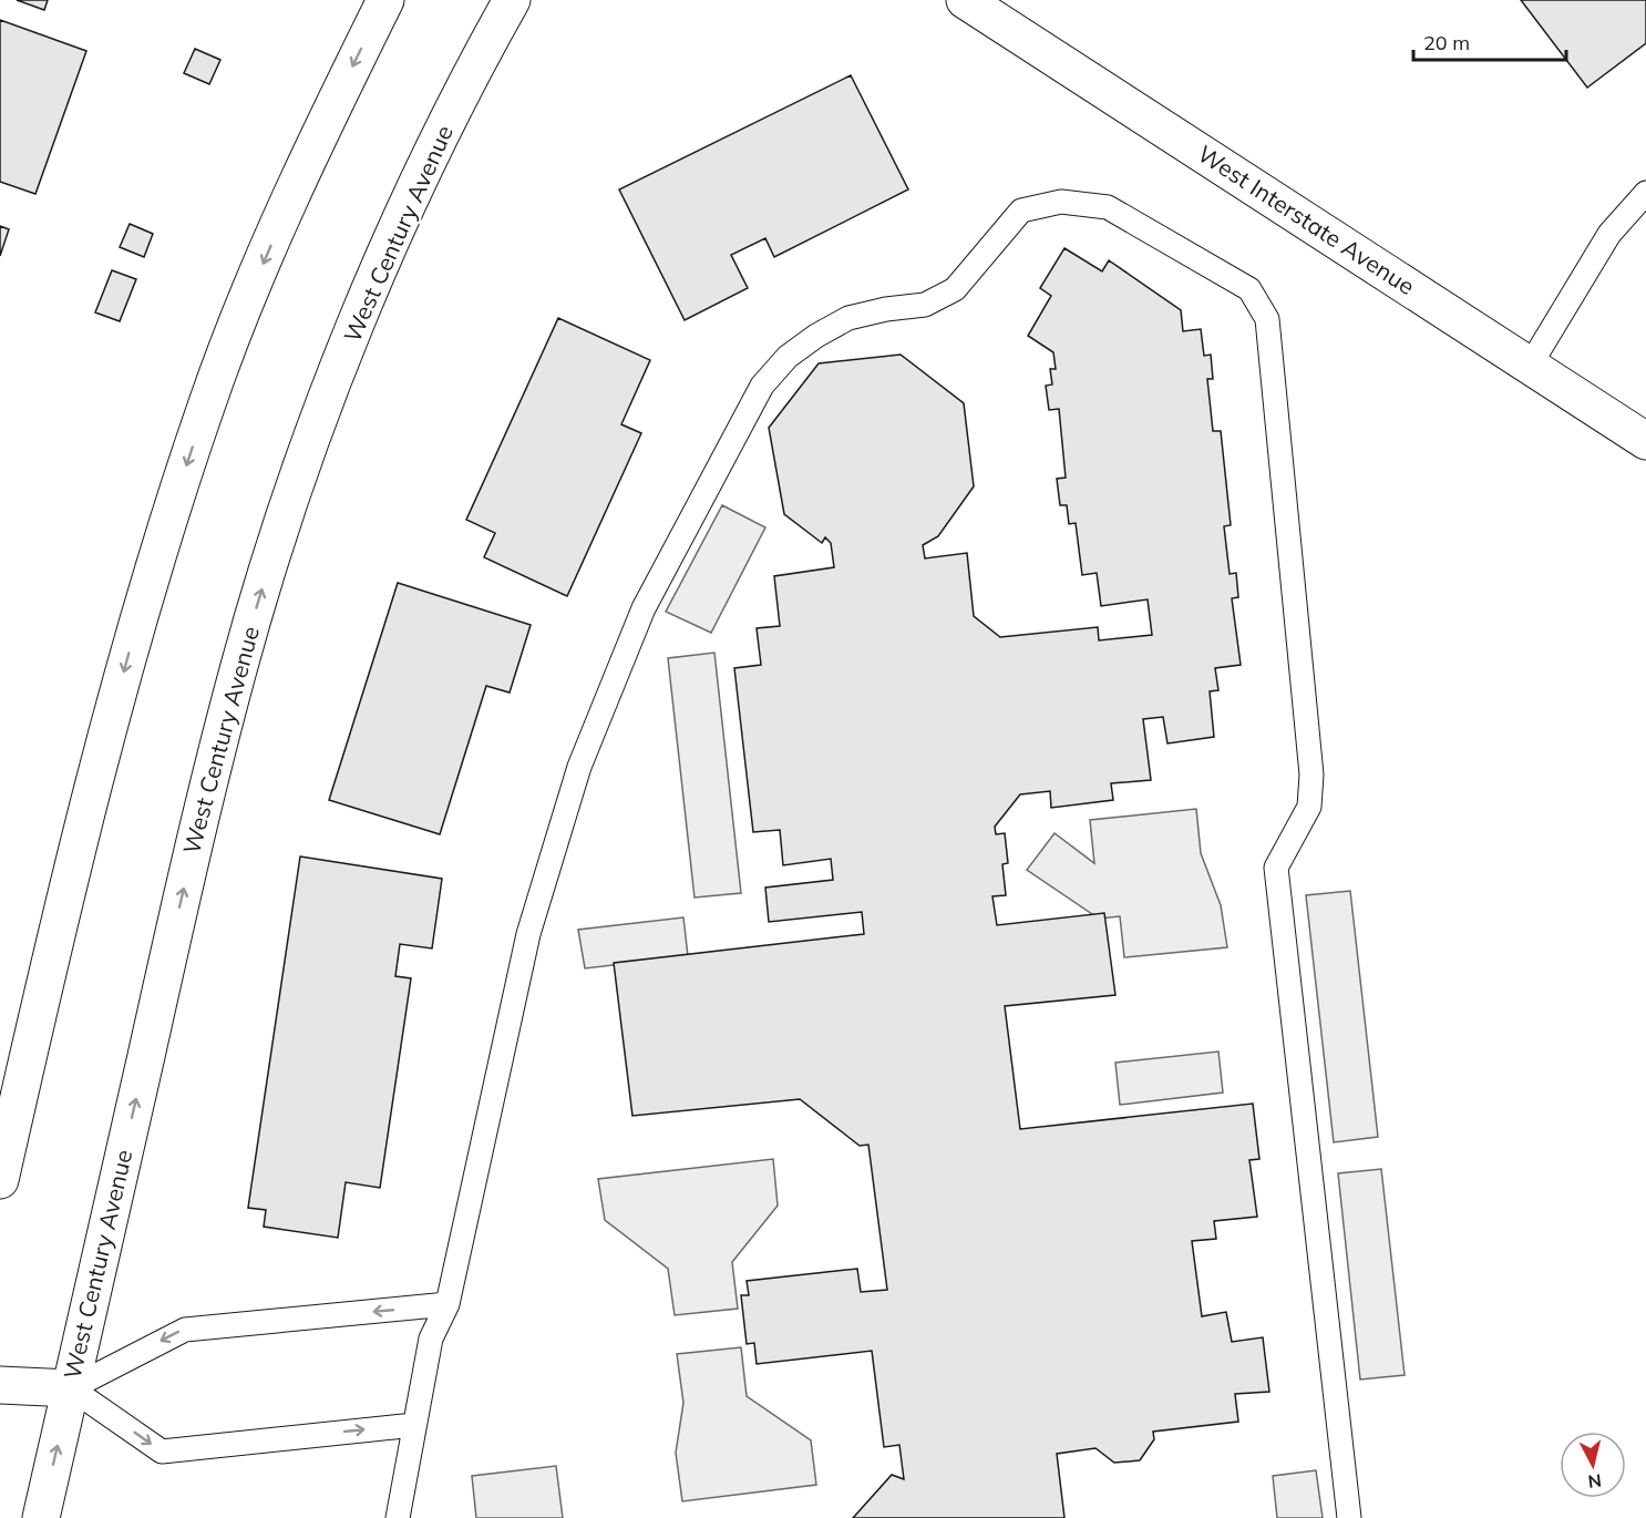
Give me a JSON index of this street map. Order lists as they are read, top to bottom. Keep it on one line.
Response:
{"streets":{"main road":["West Interstate Avenue","West Century Avenue"]},"scale_bar":"20 m","north":"bottom"}
